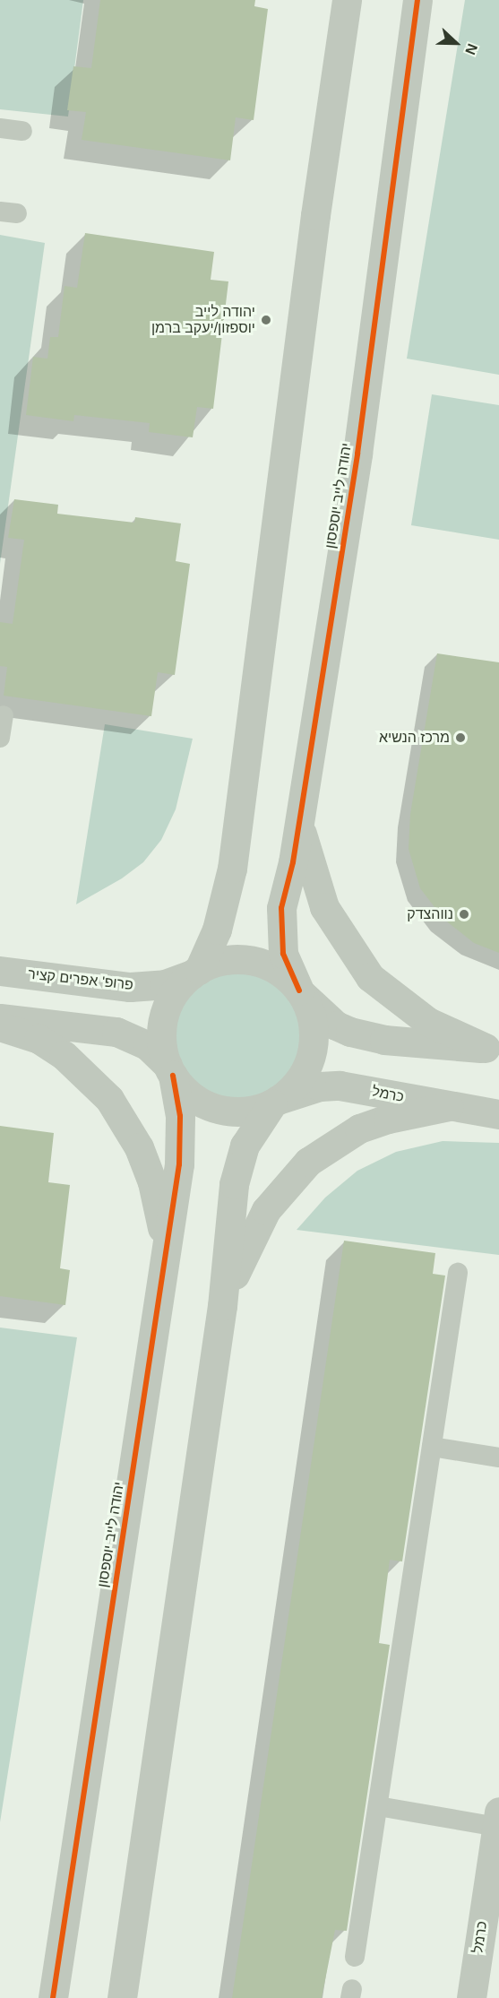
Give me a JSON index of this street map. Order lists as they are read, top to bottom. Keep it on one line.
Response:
{"streets":{"street":["יהודה לייב יוספסון","פרופ' אפרים קציר","כרמל"]},"crossings":[["יהודה לייב יוספסון","פרופ' אפרים קציר"],["יהודה לייב יוספסון","כרמל"],["פרופ' אפרים קציר","כרמל"]],"places":["יהודה לייב יוספזון/יעקב ברמן","מרכז הנשיא","נווהצדק"],"north":"right"}
